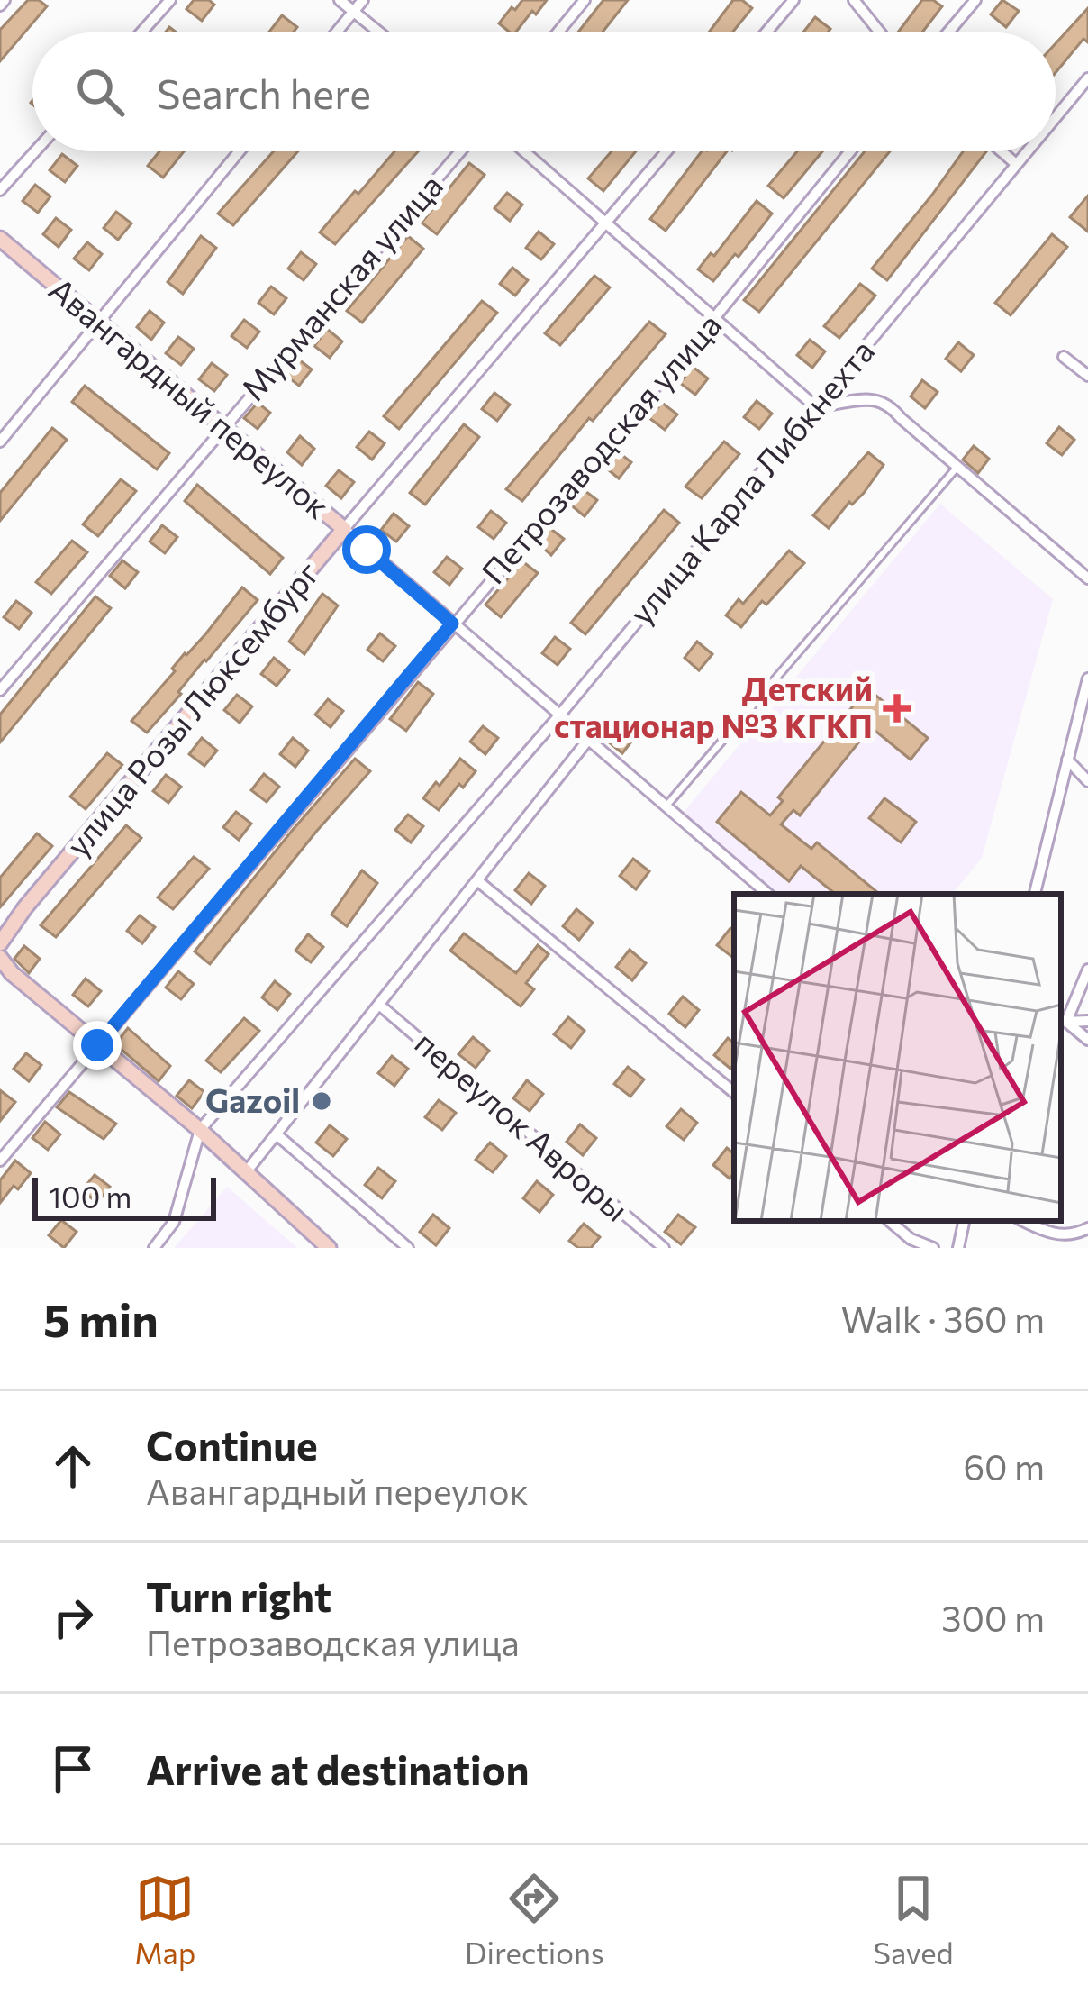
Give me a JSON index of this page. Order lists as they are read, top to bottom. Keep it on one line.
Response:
{"streets":{"main road":["Авангардный переулок","улица Розы Люксембург"],"street":["Мурманская улица","Петрозаводская улица","улица Карла Либкнехта","переулок Авроры"]},"crossings":[["Мурманская улица","Авангардный переулок"],["Авангардный переулок","Петрозаводская улица"],["Авангардный переулок","улица Карла Либкнехта"],["Авангардный переулок","улица Розы Люксембург"]],"places":{"health":["Детский стационар №3 КГКП"],"other":["Gazoil"]},"scale_bar":"100 m","page":{"search":"Search here","scale":"100 m","heading":["5 min","Walk · 360 m"],"list":[["Continue","Авангардный переулок","60 m"],["Turn right","Петрозаводская улица","300 m"],"Arrive at destination"],"nav":["Map","Directions","Saved"]}}
